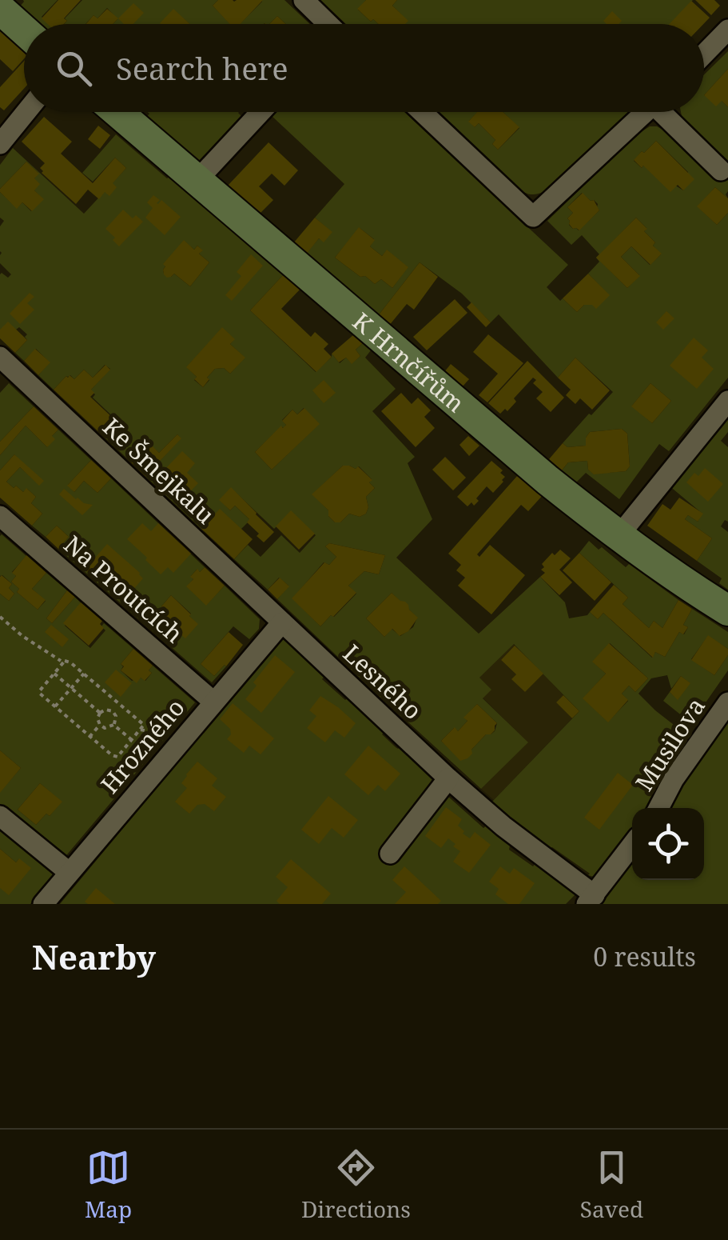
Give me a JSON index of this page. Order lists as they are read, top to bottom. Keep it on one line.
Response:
{"streets":{"street":["K Hrnčířům","Ke Šmejkalu","Na Proutcích","Lesného","Musilova","Hrozného"]},"crossings":[["Ke Šmejkalu","Lesného"],["Ke Šmejkalu","Hrozného"],["Na Proutcích","Hrozného"],["Lesného","Hrozného"]],"page":{"search":"Search here","heading":["Nearby","0 results"],"nav":["Map","Directions","Saved"]}}
